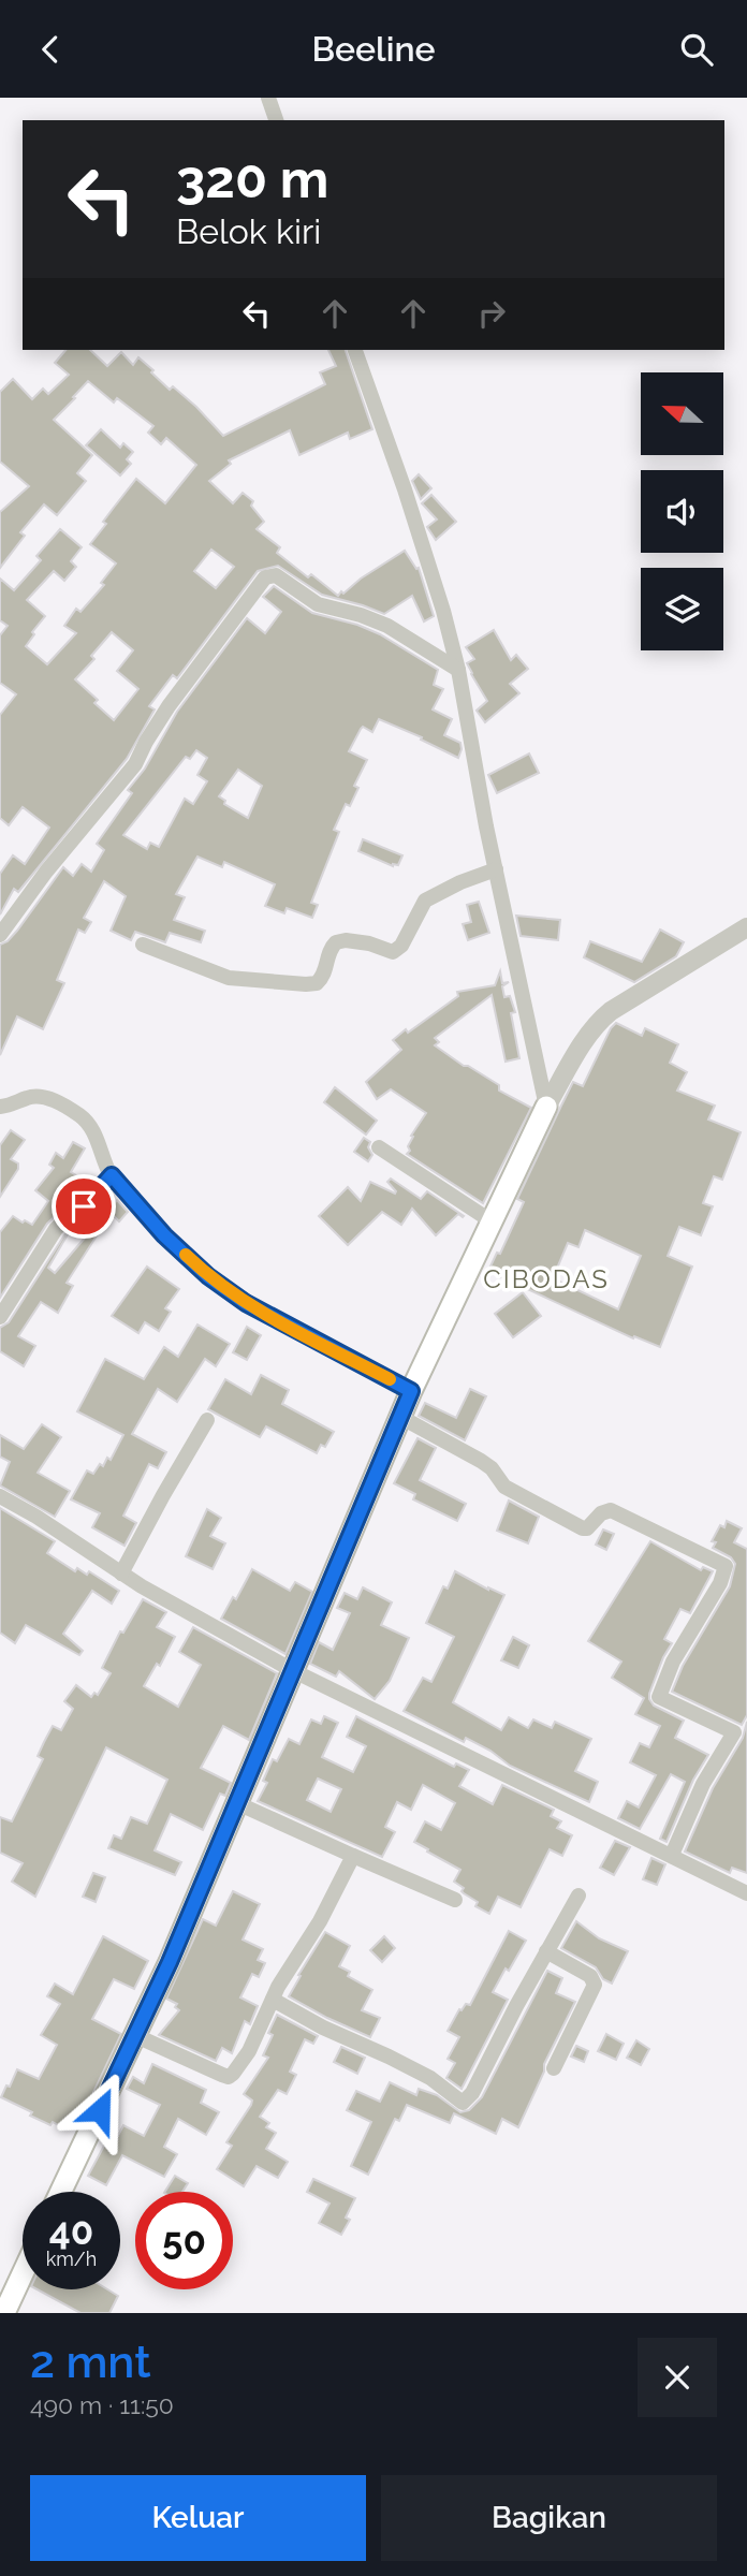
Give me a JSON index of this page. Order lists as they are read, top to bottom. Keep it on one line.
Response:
{"districts":["CIBODAS"],"north":"left","page":{"header":"Beeline","turn":["320 m","Belok kiri"],"speed":"40 km/h","limit":"50","heading":["2 mnt","490 m · 11:50"],"buttons":["Keluar","Bagikan"]}}
